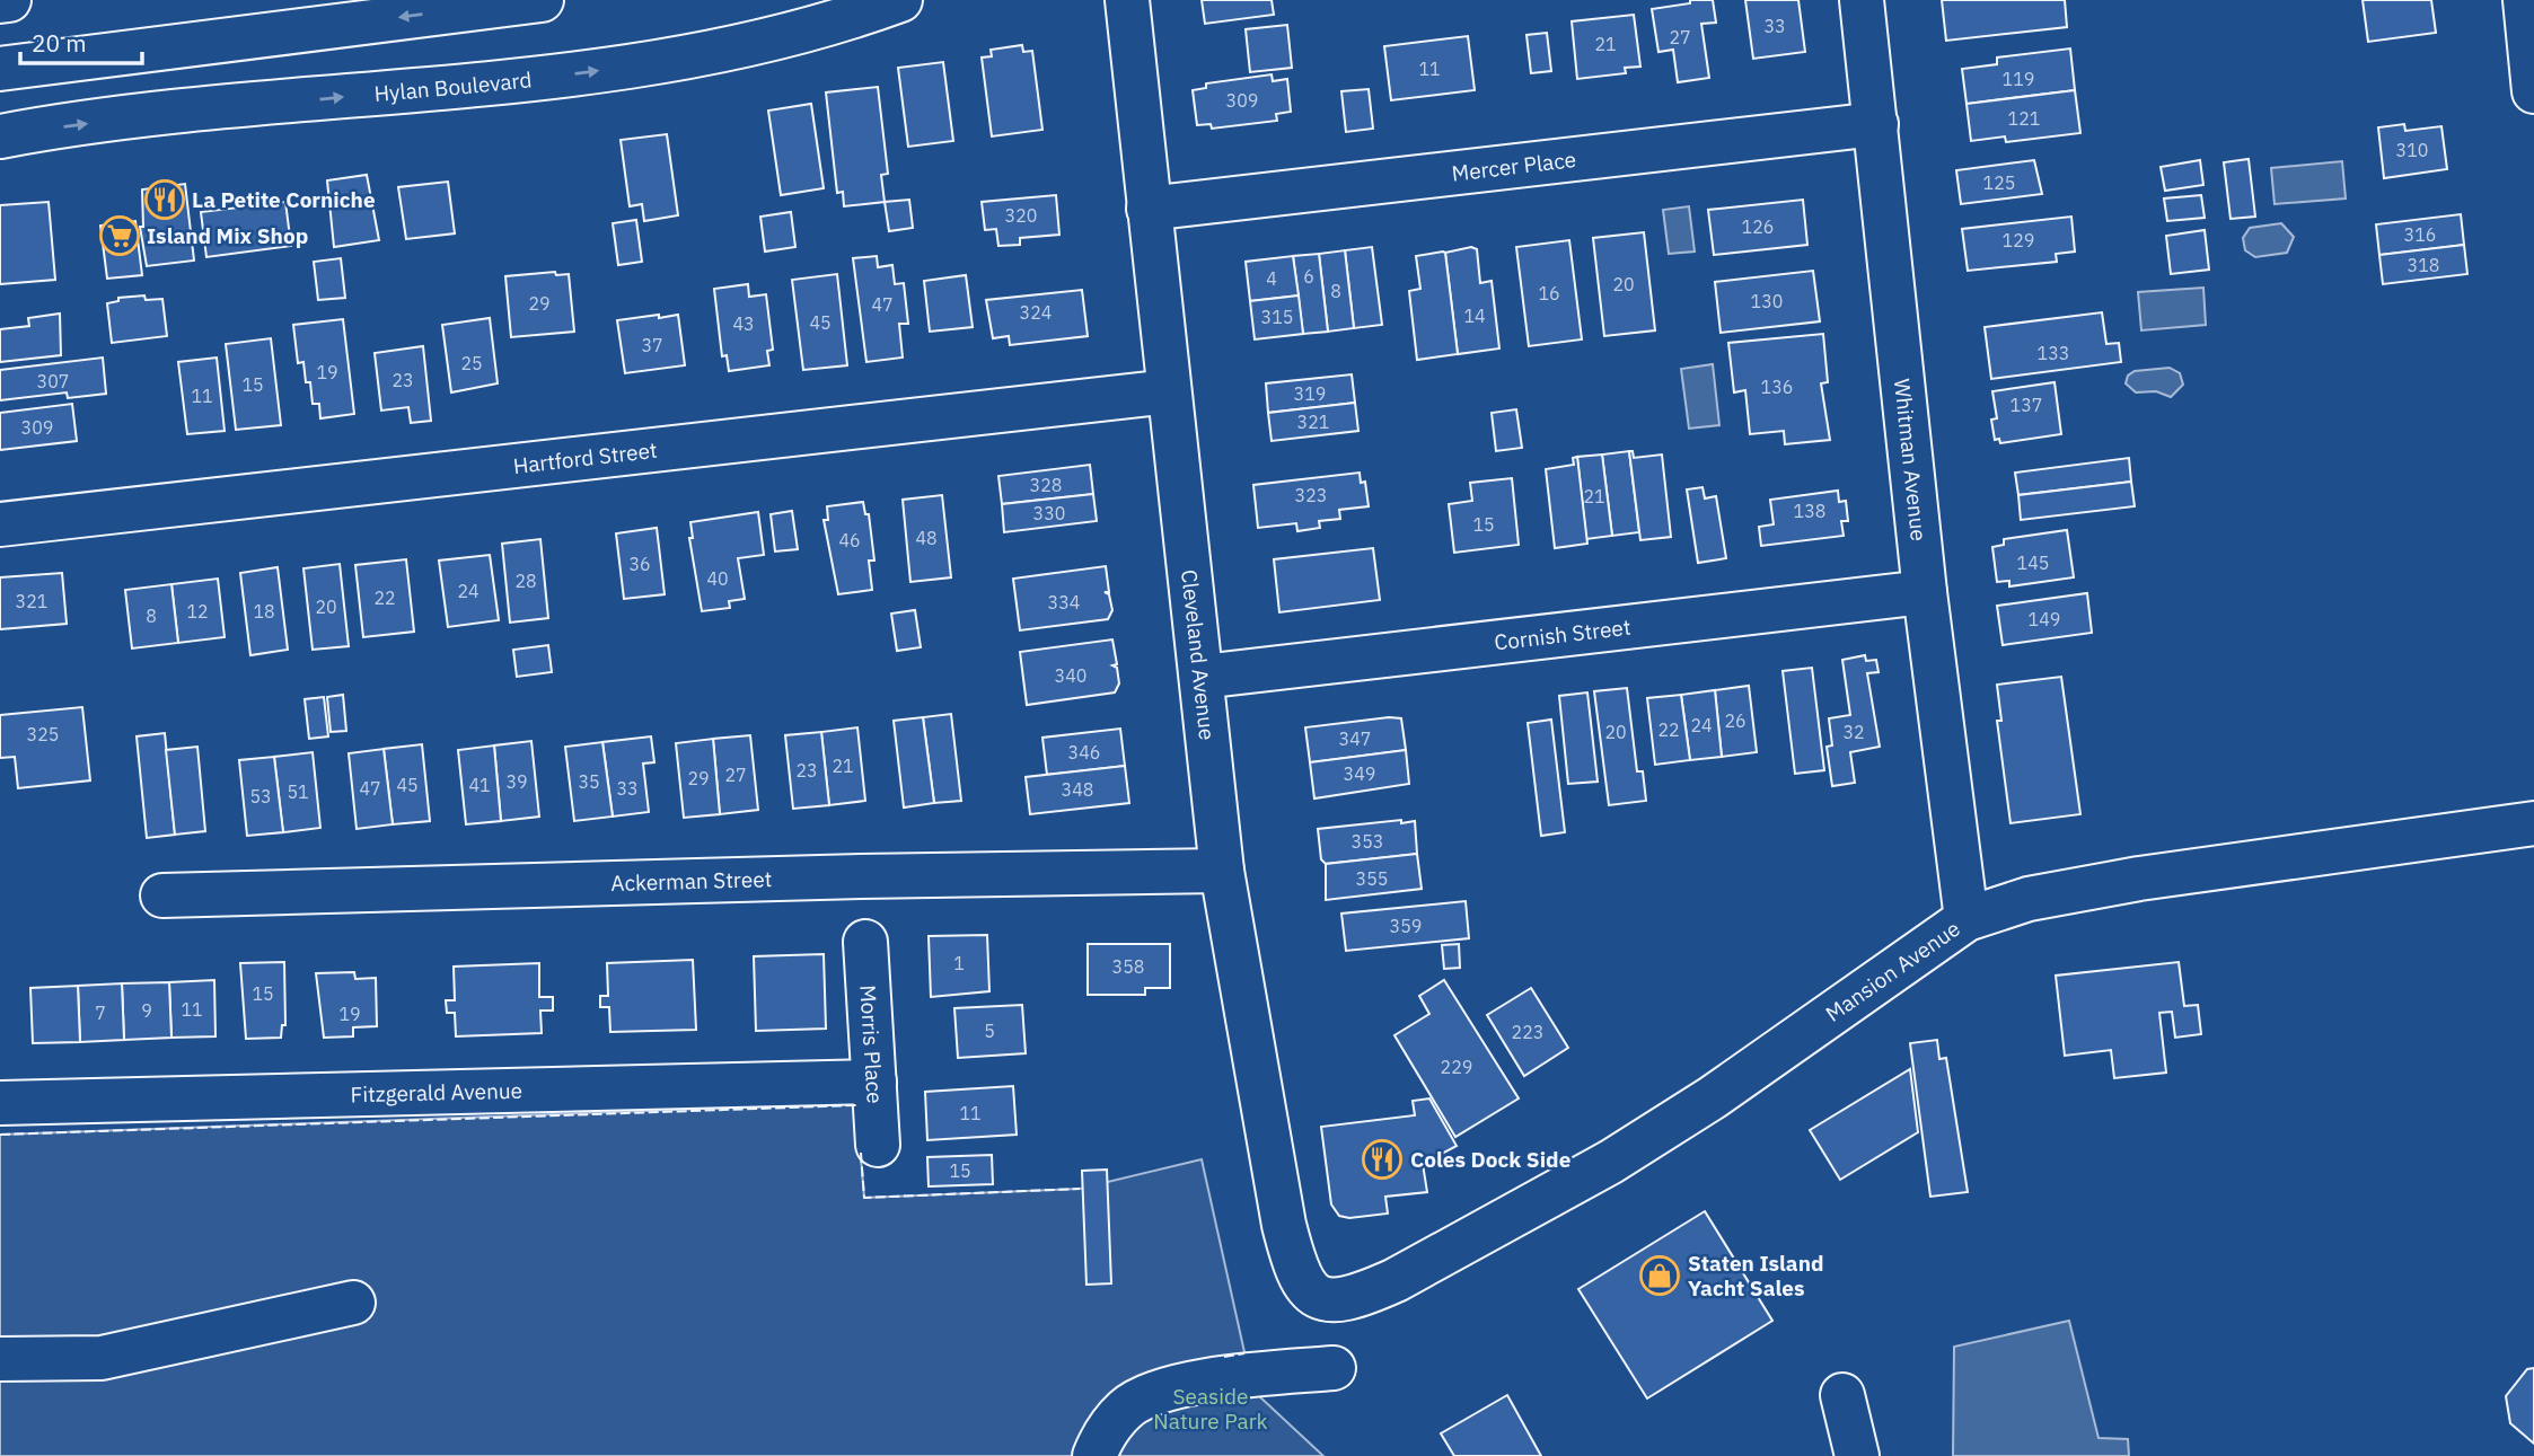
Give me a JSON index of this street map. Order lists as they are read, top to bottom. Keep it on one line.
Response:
{"streets":{"street":["Hylan Boulevard","Mercer Place","Hartford Street","Whitman Avenue","Cornish Street","Cleveland Avenue","Ackerman Street","Mansion Avenue","Morris Place","Fitzgerald Avenue"]},"crossings":[["Mercer Place","Whitman Avenue"],["Mercer Place","Cleveland Avenue"],["Hartford Street","Cleveland Avenue"],["Whitman Avenue","Cornish Street"],["Whitman Avenue","Mansion Avenue"],["Cornish Street","Cleveland Avenue"],["Cleveland Avenue","Ackerman Street"],["Cleveland Avenue","Mansion Avenue"],["Morris Place","Fitzgerald Avenue"]],"parks":["Seaside Nature Park"],"places":{"restaurant":["La Petite Corniche","Coles Dock Side"],"supermarket":["Island Mix Shop"],"shop":["Staten Island Yacht Sales"]},"house_numbers":["33","27","21","11","119","309","121","310","125","320","126","316","129","318","6","4","20","8","16","130","29","47","324","14","315","45","43","37","133","25","19","23","307","15","136","319","11","137","321","309","328","323","21","138","330","15","48","46","145","36","40","28","24","22","321","334","20","12","18","8","149","340","26","24","22","20","32","325","347","346","21","23","349","27","29","39","35","45","41","47","33","348","51","53","353","355","359","1","358","15","11","9","7","19","5","223","229","11","15"],"scale_bar":"20 m"}
